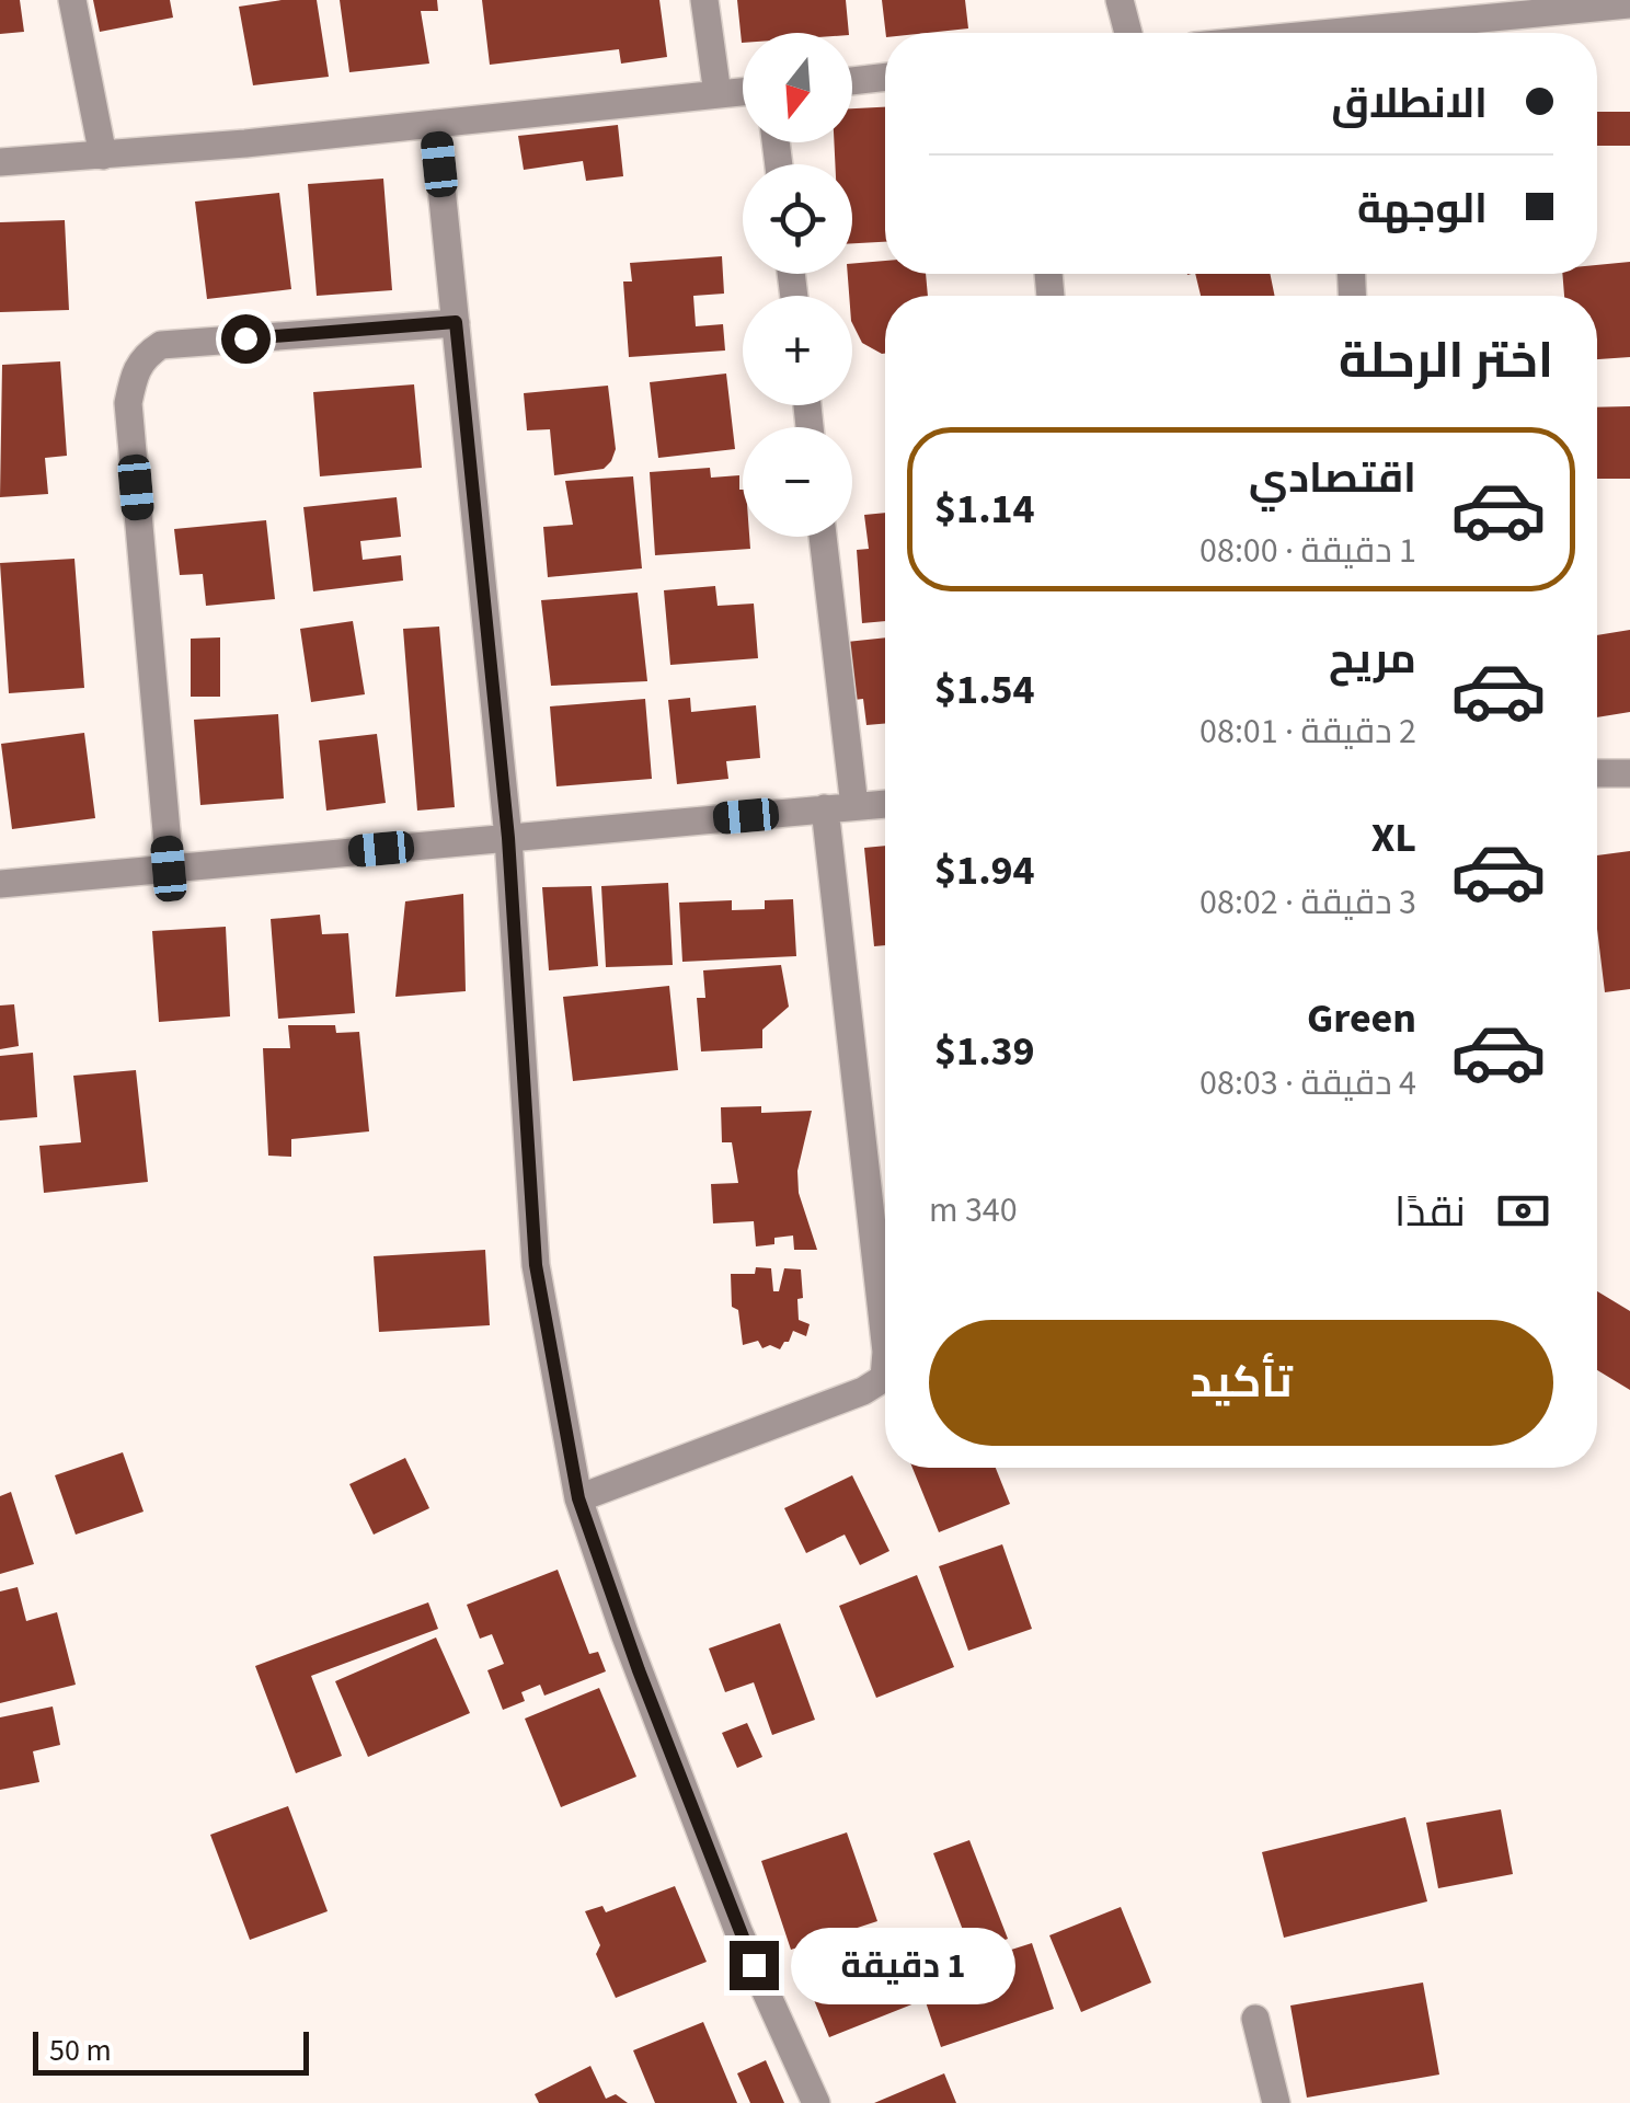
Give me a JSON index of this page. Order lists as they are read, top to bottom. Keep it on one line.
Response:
{"scale_bar":"50 m","north":"bottom","page":{"map_buttons":["+","−"],"banner":["الانطلاق","الوجهة"],"heading":"اختر الرحلة","list":[{"name":"اقتصادي","note":"1 دقيقة · 08:00","value":"$1.14"},{"name":"مريح","note":"2 دقيقة · 08:01","value":"$1.54"},{"name":"XL","note":"3 دقيقة · 08:02","value":"$1.94"},{"name":"Green","note":"4 دقيقة · 08:03","value":"$1.39"}],"pay":["نقدًا","340 m"],"buttons":"تأكيد","bubble":"1 دقيقة","scale":"50 m"}}
